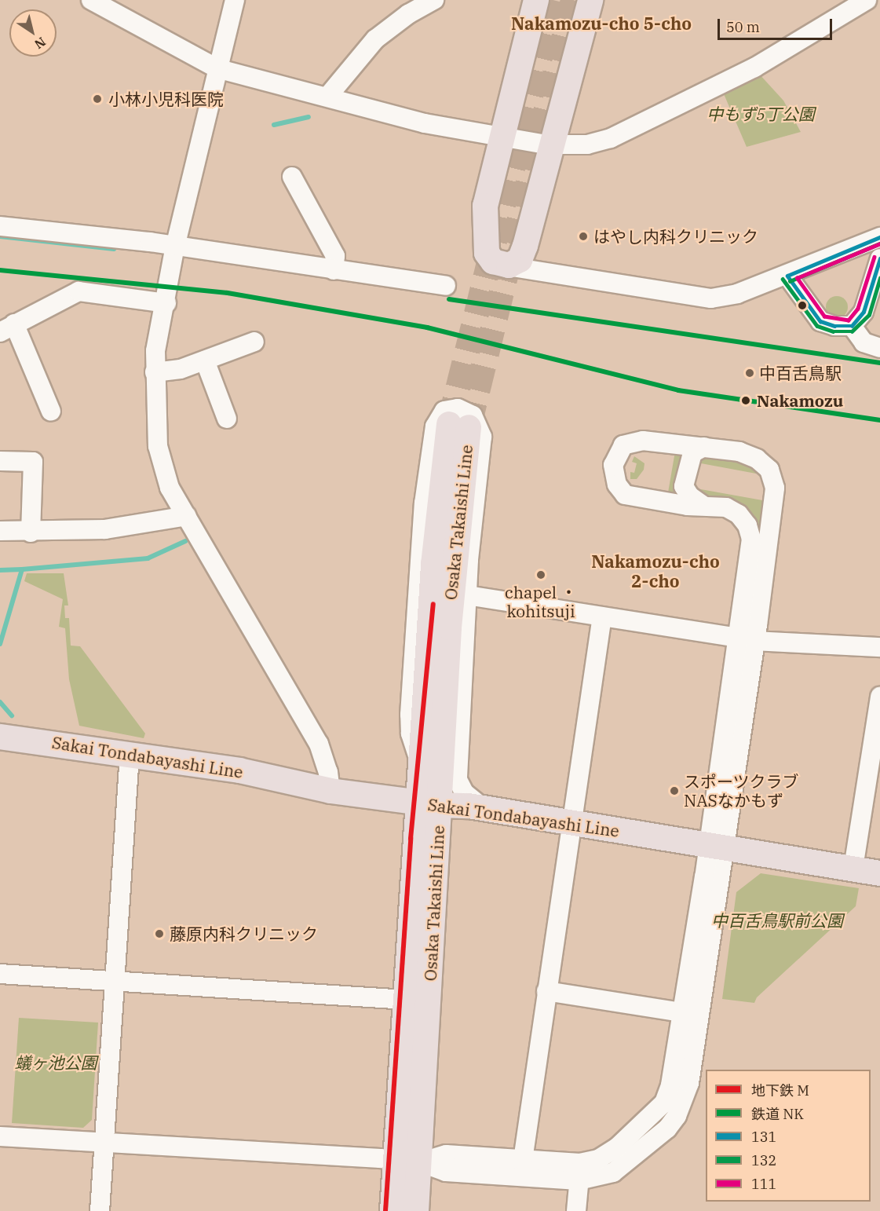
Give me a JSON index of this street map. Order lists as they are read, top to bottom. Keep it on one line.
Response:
{"streets":{"main road":["Osaka Takaishi Line","Sakai Tondabayashi Line"]},"crossings":[["Osaka Takaishi Line","Sakai Tondabayashi Line"]],"districts":["Nakamozu-cho 5-cho","Nakamozu-cho 2-cho"],"parks":["中もず5丁公園","中百舌鳥駅前公園","蟻ヶ池公園"],"places":["小林小児科医院","はやし内科クリニック","中百舌鳥駅","Nakamozu","chapel ・ kohitsuji","スポーツクラブ NASなかもず","藤原内科クリニック"],"lines":["transit line 131","transit line 132","transit line 111","rail line NK","metro line M"],"legend":["地下鉄 M","鉄道 NK","131","132","111"],"scale_bar":"50 m","north":"bottom right"}
